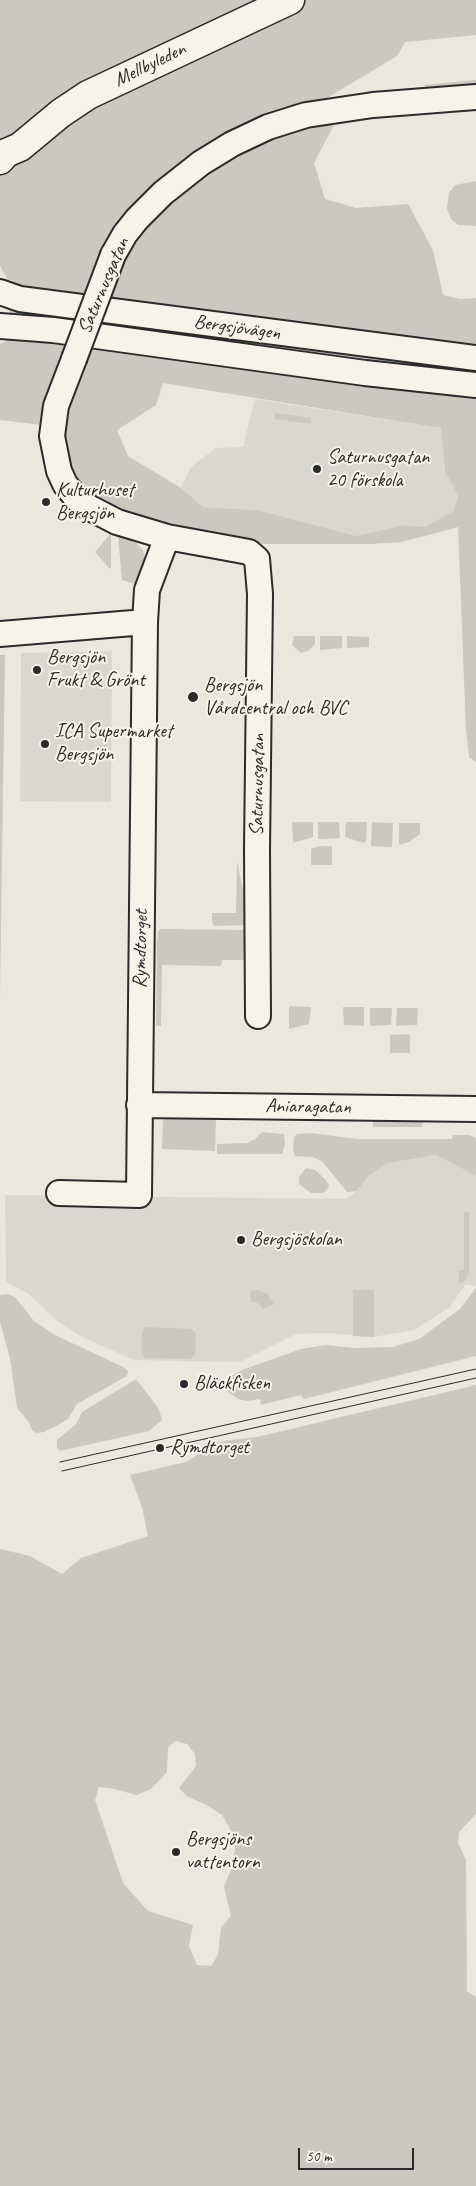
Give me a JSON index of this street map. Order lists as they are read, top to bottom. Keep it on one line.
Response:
{"streets":{"main road":["Mellbyleden"],"street":["Saturnusgatan","Bergsjövägen","Rymdtorget","Aniaragatan"]},"crossings":[["Saturnusgatan","Rymdtorget"],["Rymdtorget","Aniaragatan"]],"places":["Saturnusgatan 20 förskola","Kulturhuset Bergsjön","Bergsjön Frukt & Grönt","Bergsjön Vårdcentral och BVC","ICA Supermarket Bergsjön","Bergsjöskolan","Bläckfisken","Rymdtorget","Bergsjöns vattentorn"],"scale_bar":"50 m"}
